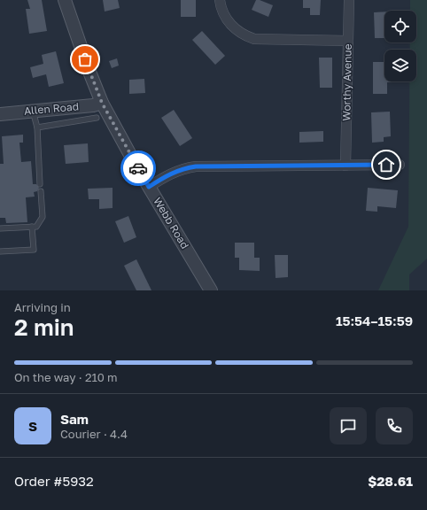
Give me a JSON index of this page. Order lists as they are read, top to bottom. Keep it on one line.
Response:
{"streets":{"street":["Worthy Avenue","Allen Road","Webb Road"]},"crossings":[["Allen Road","Webb Road"]],"page":{"heading":["2 min","Arriving in","15:54–15:59"],"panel":["Sam","Courier · 4.4","Order #5932","$28.61"],"bar":"On the way · 210 m","round":"S"}}
